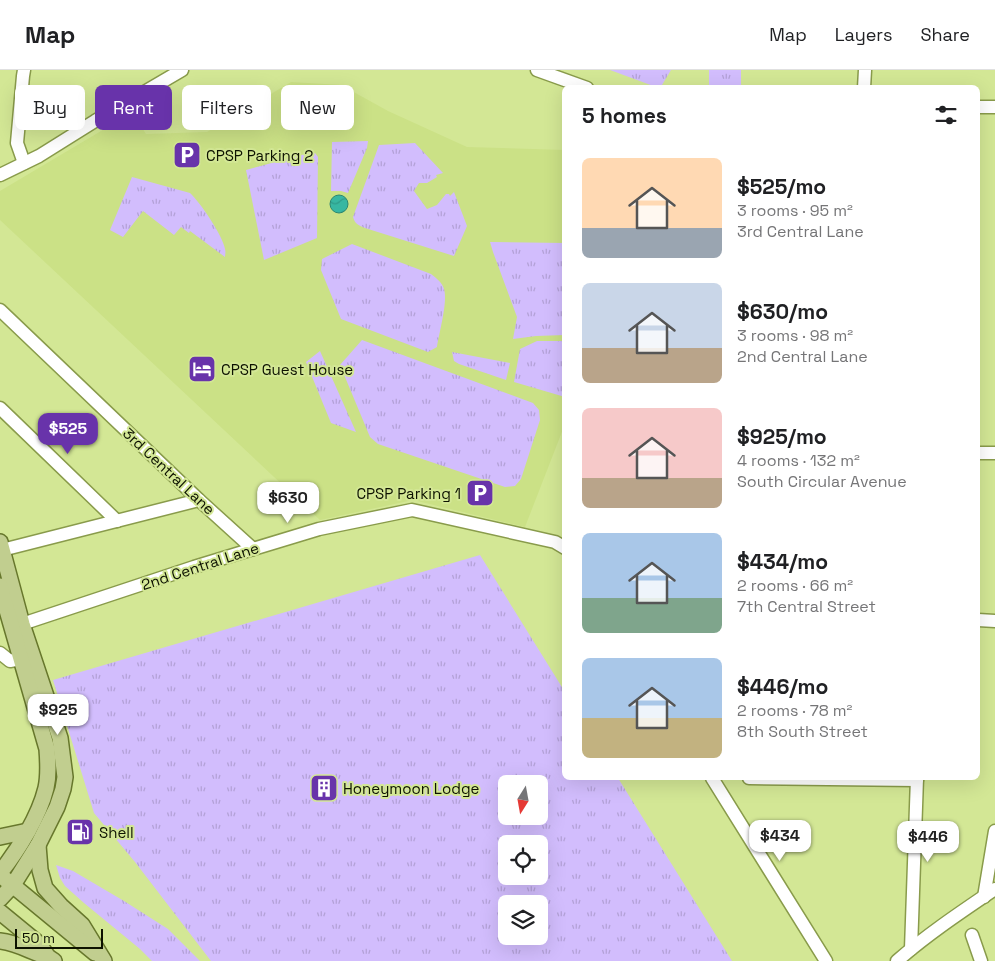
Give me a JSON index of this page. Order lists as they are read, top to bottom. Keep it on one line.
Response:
{"streets":{"street":["3rd Central Lane","2nd Central Lane"]},"crossings":[["3rd Central Lane","2nd Central Lane"]],"places":{"parking":["CPSP Parking 2","CPSP Parking 1"],"hotel":["CPSP Guest House"],"building":["Honeymoon Lodge"],"fuel station":["Shell"]},"scale_bar":"50 m","north":"bottom","page":{"header":"Map","nav":["Map","Layers","Share"],"chip":["Buy","Rent","Filters","New"],"heading":"5 homes","list":[{"name":"$525/mo","note":"3 rooms · 95 m² · 3rd Central Lane"},{"name":"$630/mo","note":"3 rooms · 98 m² · 2nd Central Lane"},{"name":"$925/mo","note":"4 rooms · 132 m² · South Circular Avenue"},{"name":"$434/mo","note":"2 rooms · 66 m² · 7th Central Street"},{"name":"$446/mo","note":"2 rooms · 78 m² · 8th South Street"}],"price":["$525","$630","$925","$434","$446"],"scale":"50 m"}}
